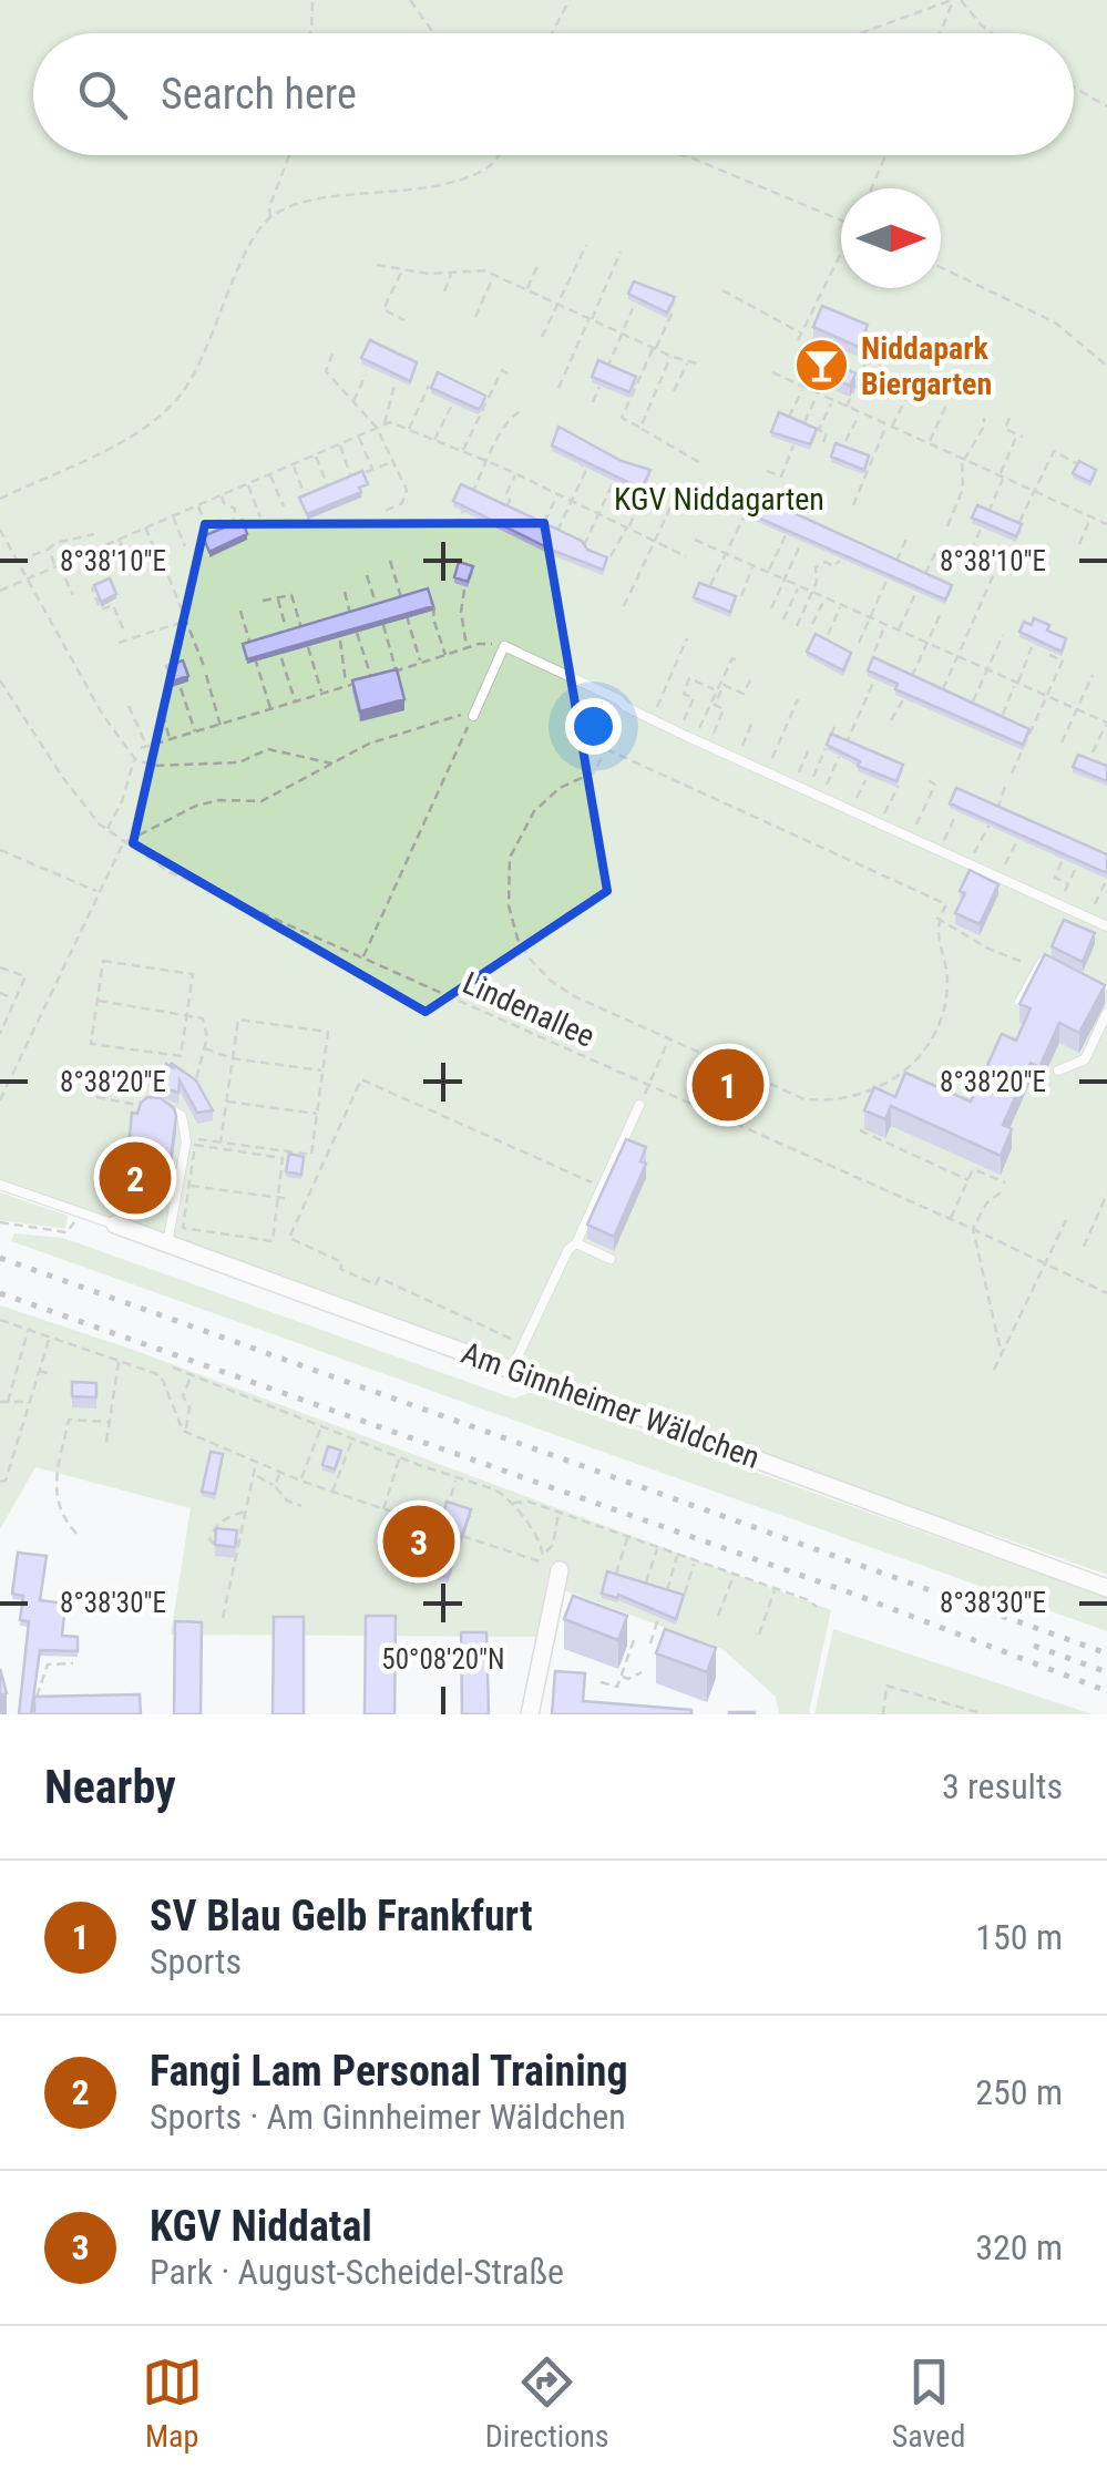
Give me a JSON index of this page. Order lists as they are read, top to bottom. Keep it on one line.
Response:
{"streets":{"street":["Am Ginnheimer Wäldchen"],"path":["Lindenallee"]},"parks":["KGV Niddagarten"],"places":{"bar":["Niddapark Biergarten"]},"north":"right","page":{"search":"Search here","pins":["1","2","3"],"heading":["Nearby","3 results"],"list":[{"mark":"1","name":"SV Blau Gelb Frankfurt","note":"Sports","value":"150 m"},{"mark":"2","name":"Fangi Lam Personal Training","note":"Sports · Am Ginnheimer Wäldchen","value":"250 m"},{"mark":"3","name":"KGV Niddatal","note":"Park · August-Scheidel-Straße","value":"320 m"}],"nav":["Map","Directions","Saved"]},"coordinates":["8°38'10\"E","8°38'20\"E","8°38'30\"E","50°08'20\"N"]}
